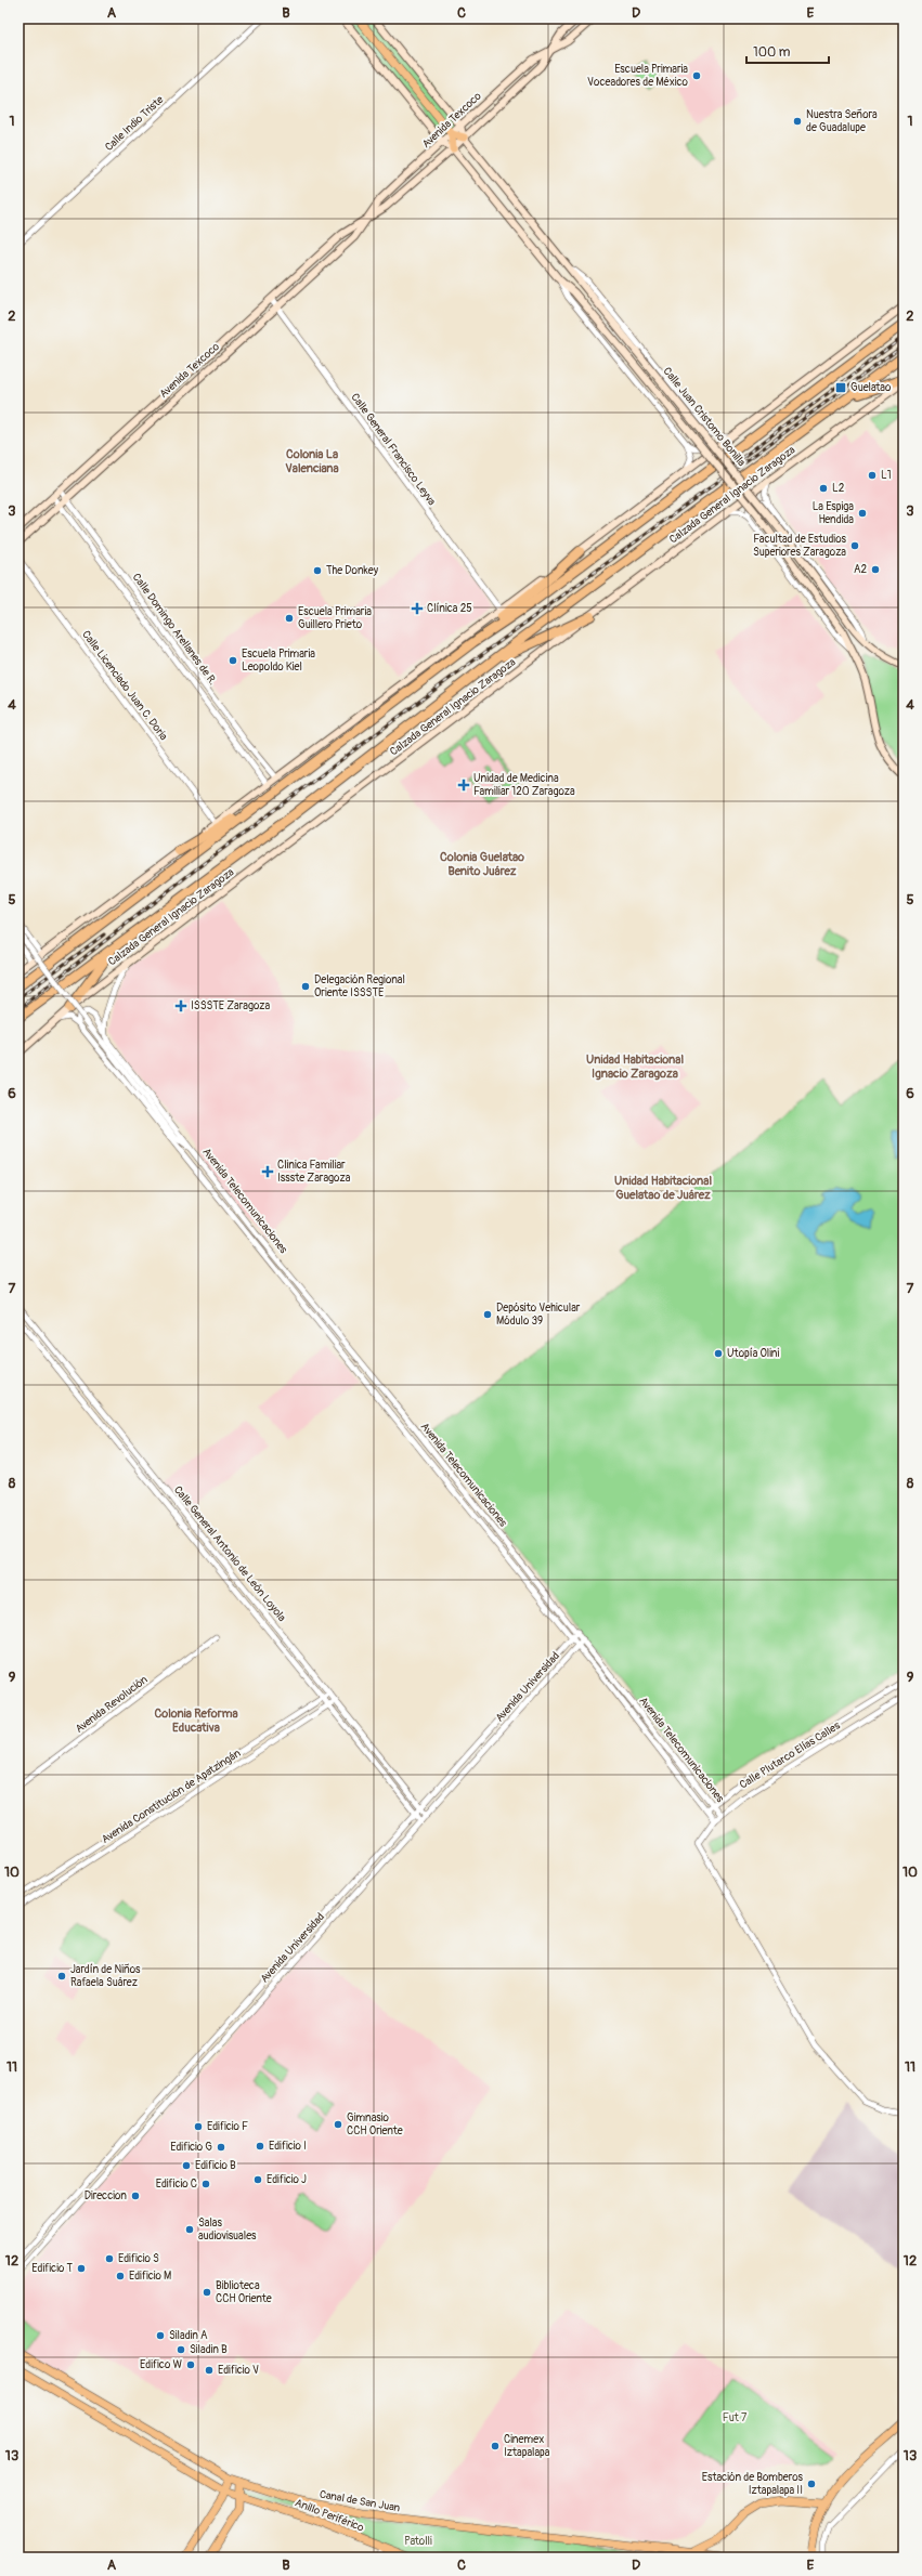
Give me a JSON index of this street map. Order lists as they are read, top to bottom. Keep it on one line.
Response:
{"streets":{"highway":["Calzada General Ignacio Zaragoza"],"main road":["Avenida Texcoco","Calle Juan Cristomo Bonilla","Canal de San Juan","Anillo Periférico"],"street":["Calle Indio Triste","Calle General Francisco Leyva","Calle Domingo Arellanes de R.","Calle Licenciado Juan C. Doria","Avenida Telecomunicaciones","Calle General Antonio de León Loyola","Avenida Universidad","Avenida Revolución","Calle Plutarco Elías Calles","Avenida Constitución de Apatzingán"]},"crossings":[["Avenida Texcoco","Calle Juan Cristomo Bonilla"],["Avenida Texcoco","Calle General Francisco Leyva"],["Avenida Texcoco","Calle Domingo Arellanes de R."],["Avenida Telecomunicaciones","Avenida Universidad"],["Avenida Telecomunicaciones","Calle Plutarco Elías Calles"],["Calle General Antonio de León Loyola","Avenida Universidad"],["Calle General Antonio de León Loyola","Avenida Constitución de Apatzingán"]],"districts":["Colonia La Valenciana","Colonia Guelatao Benito Juárez","Unidad Habitacional Ignacio Zaragoza","Unidad Habitacional Guelatao de Juárez","Colonia Reforma Educativa"],"parks":["Fut 7","Patolli"],"places":{"other":["Escuela Primaria Voceadores de México","Nuestra Señora de Guadalupe","L1","L2","La Espiga Hendida","Facultad de Estudios Superiores Zaragoza","A2","The Donkey","Escuela Primaria Guillero Prieto","Escuela Primaria Leopoldo Kiel","Delegación Regional Oriente ISSSTE","Depósito Vehicular Módulo 39","Utopía Olini","Jardín de Niños Rafaela Suárez","Gimnasio CCH Oriente","Edificio F","Edificio I","Edificio G","Edificio B","Edificio J","Edificio C","Direccion","Salas audiovisuales","Edificio S","Edificio T","Edificio M","Biblioteca CCH Oriente","Siladin A","Siladin B","Edifico W","Edificio V","Cinemex Iztapalapa","Estación de Bomberos Iztapalapa II"],"transit":["Guelatao"],"health":["Clínica 25","Unidad de Medicina Familiar 120 Zaragoza","ISSSTE Zaragoza","Clinica Familiar Issste Zaragoza"]},"scale_bar":"100 m","grid":{"columns":["A","B","C","D","E"],"rows":["1","2","3","4","5","6","7","8","9","10","11","12","13"]}}
